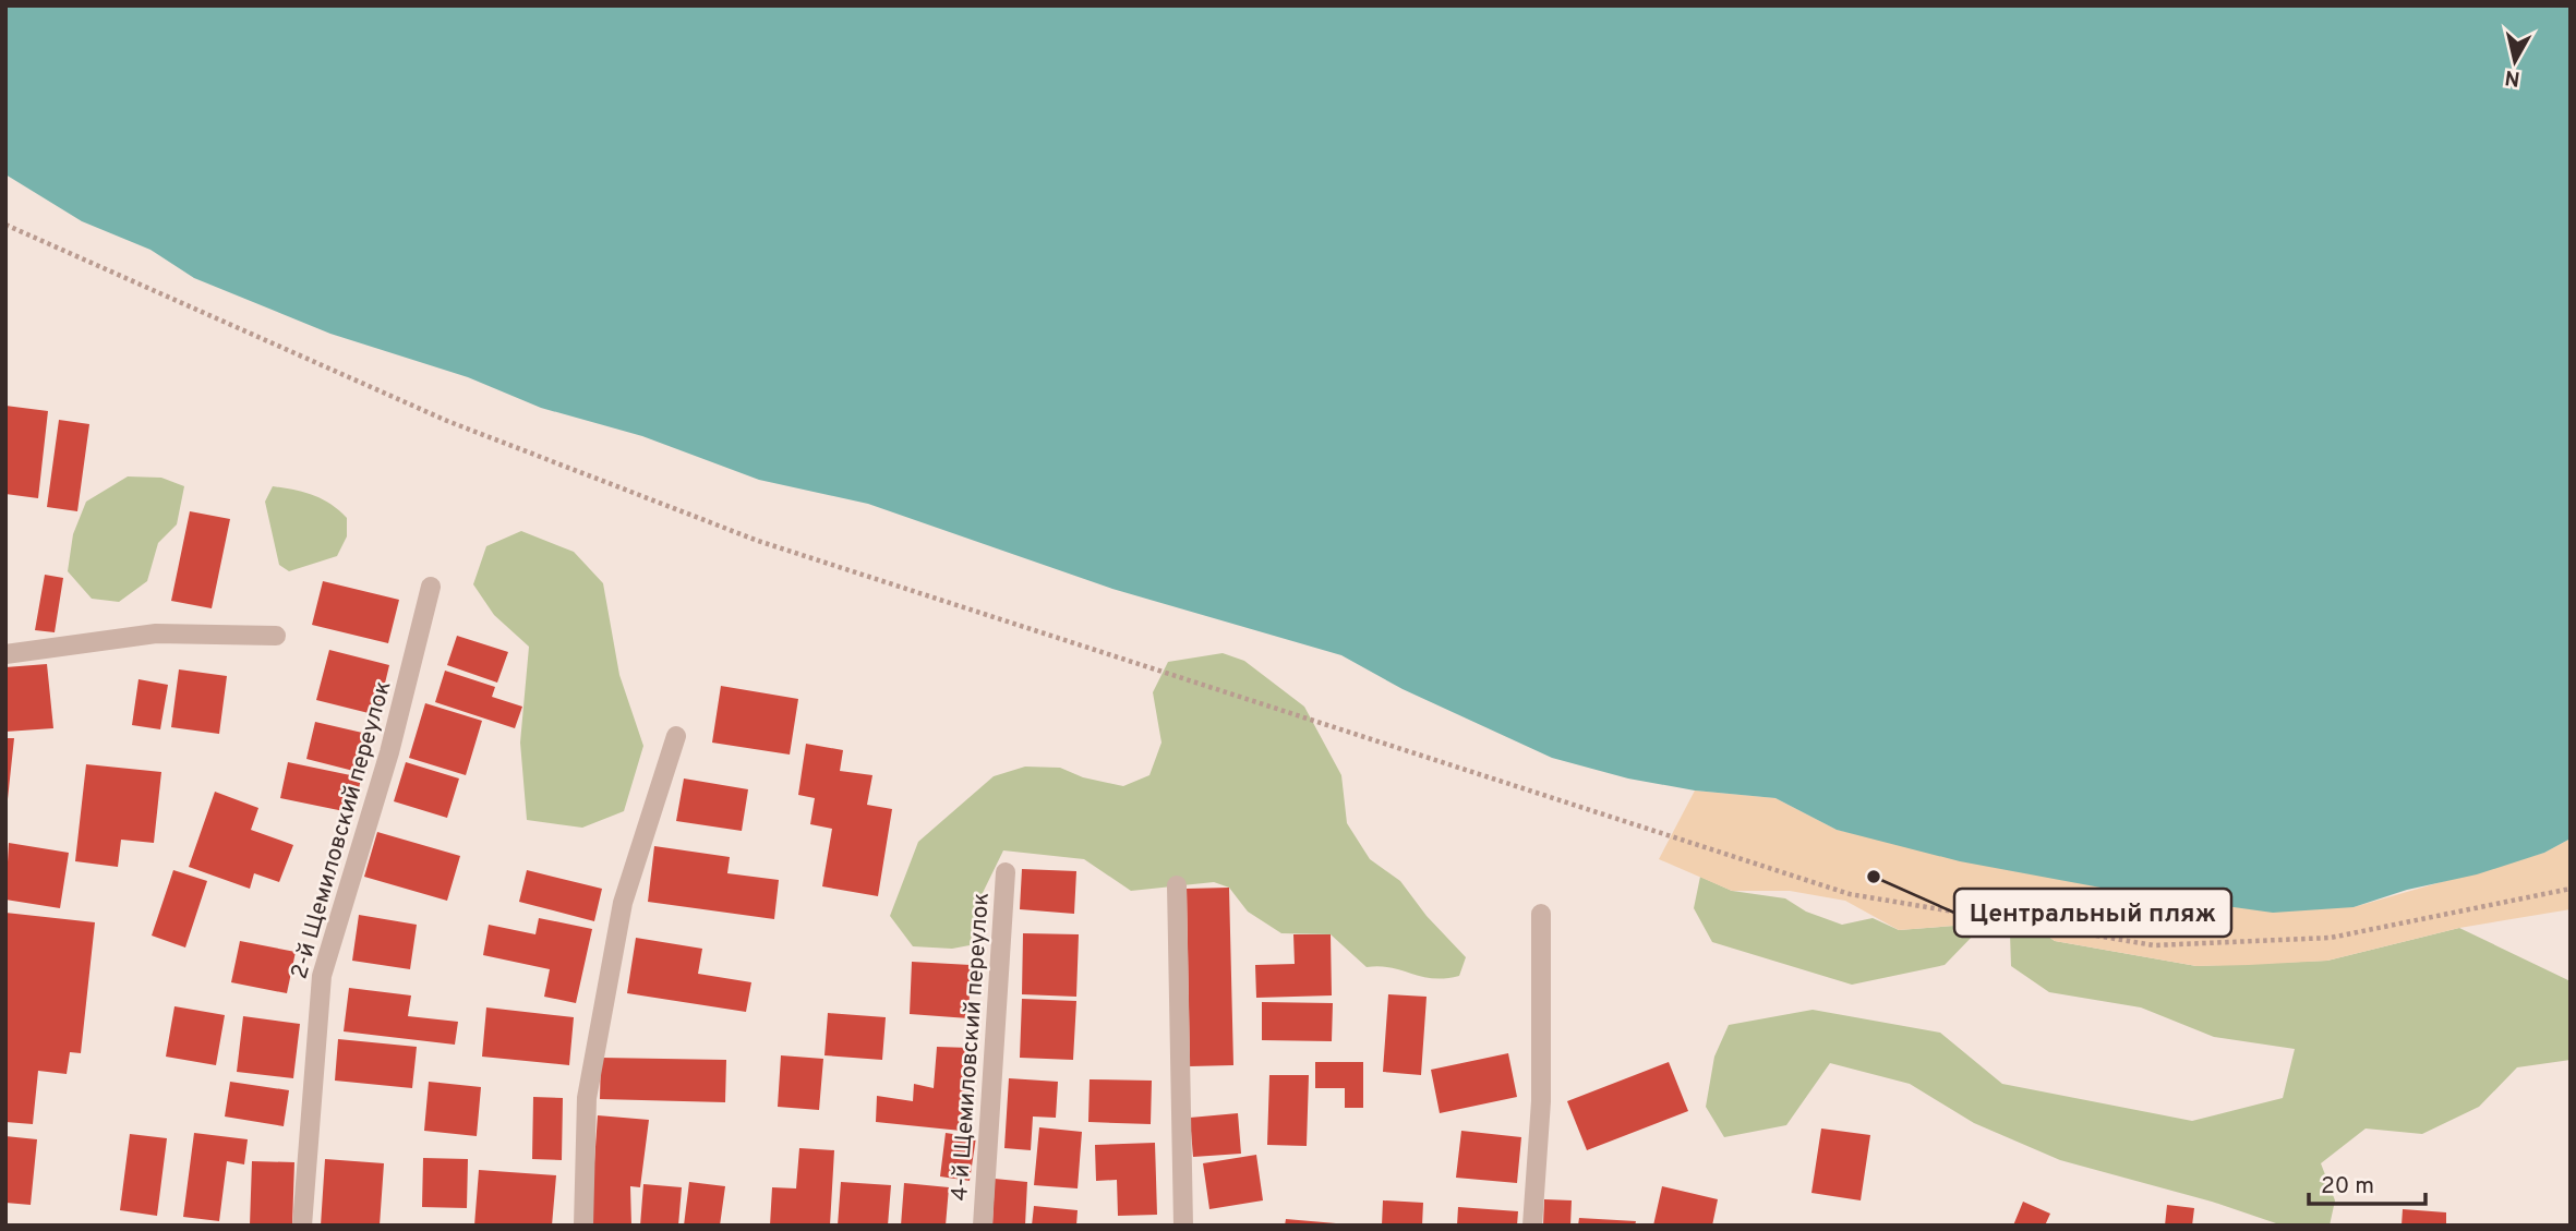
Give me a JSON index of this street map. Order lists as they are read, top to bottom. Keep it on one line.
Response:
{"streets":{"street":["2-й Щемиловский переулок","4-й Щемиловский переулок"]},"places":["Центральный пляж"],"scale_bar":"20 m","north":"bottom"}
